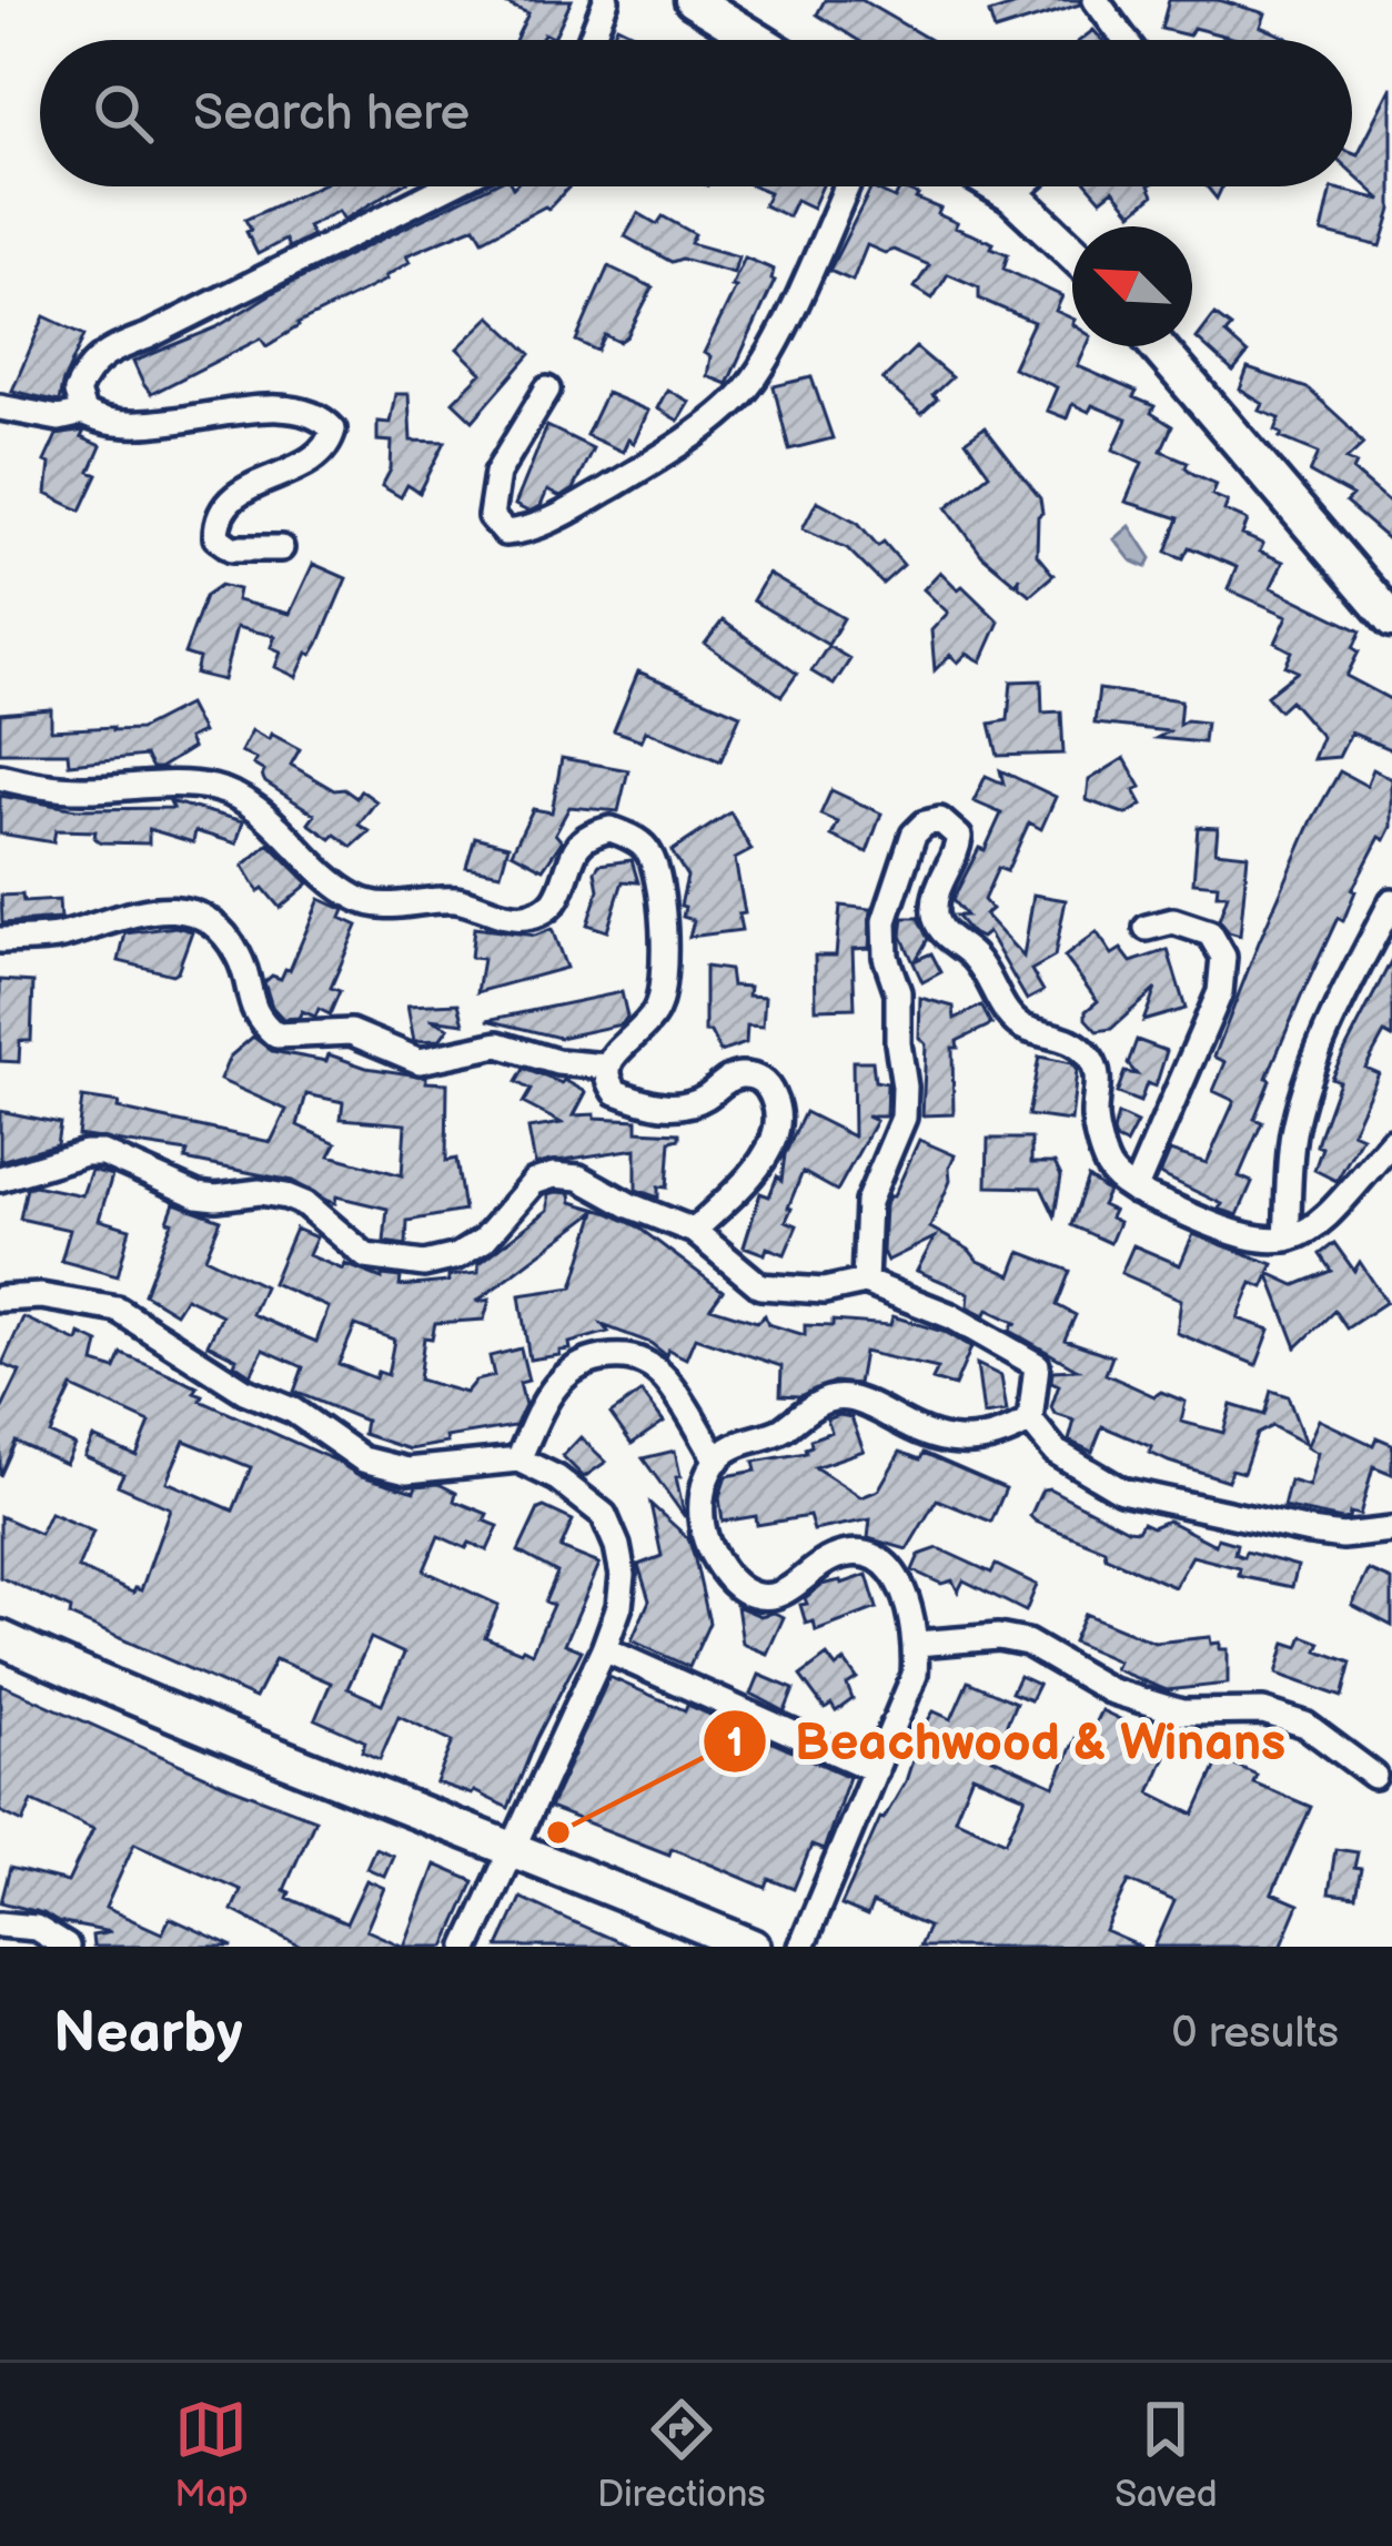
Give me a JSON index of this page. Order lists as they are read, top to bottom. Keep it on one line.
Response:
{"places":["Beachwood & Winans"],"north":"top left","page":{"search":"Search here","heading":["Nearby","0 results"],"nav":["Map","Directions","Saved"]}}
